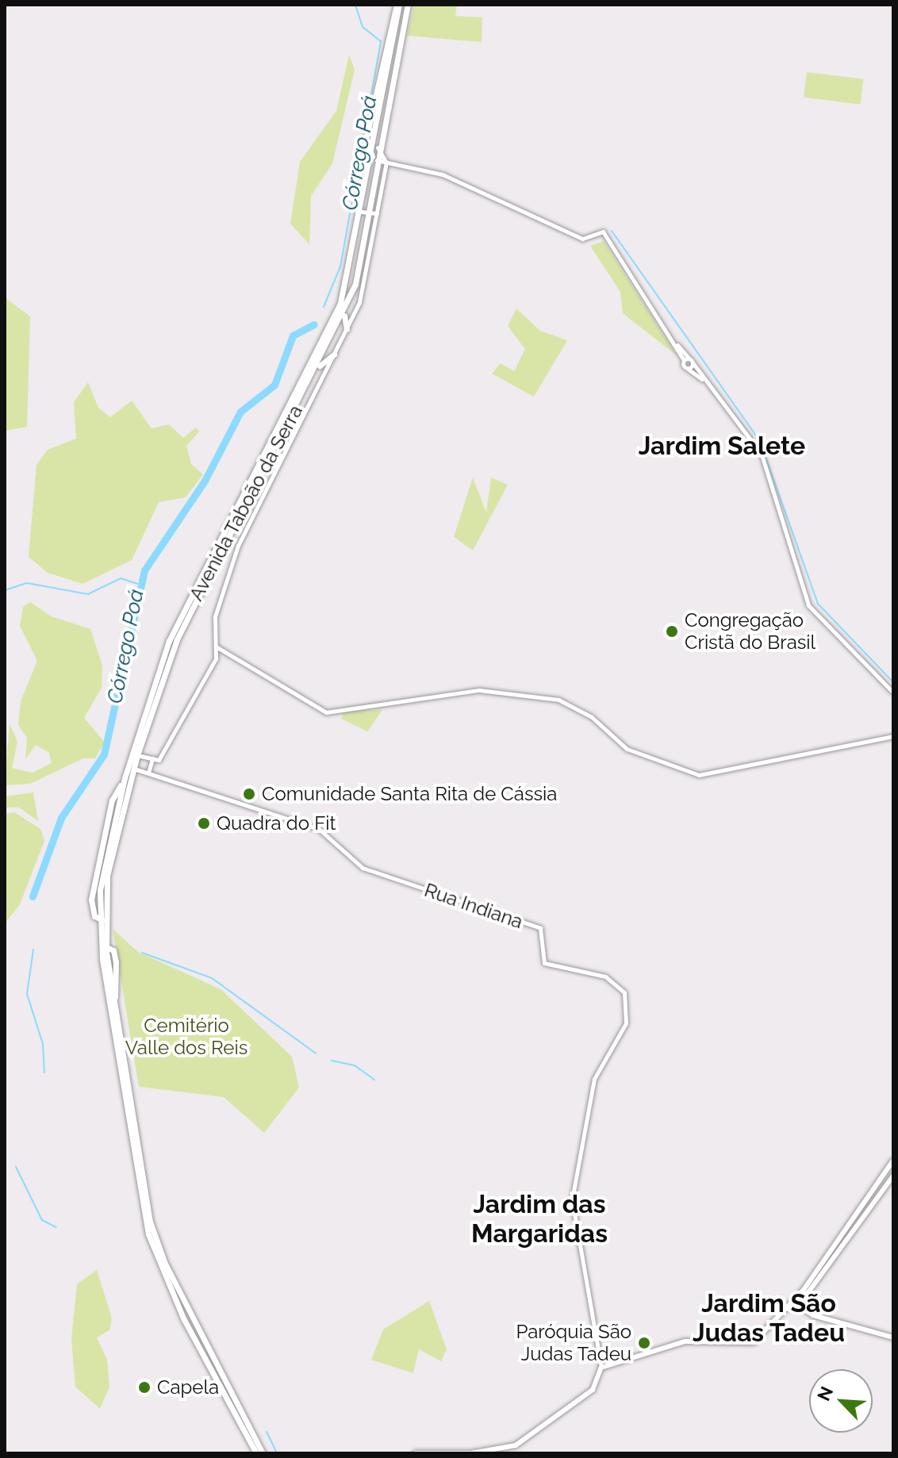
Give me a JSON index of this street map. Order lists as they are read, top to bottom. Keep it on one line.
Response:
{"streets":{"highway":["Avenida Taboão da Serra"],"street":["Rua Indiana"]},"crossings":[["Avenida Taboão da Serra","Rua Indiana"]],"districts":["Jardim Salete","Jardim das Margaridas","Jardim São Judas Tadeu"],"water":["Córrego Poá"],"parks":["Cemitério Valle dos Reis"],"places":["Congregação Cristã do Brasil","Comunidade Santa Rita de Cássia","Quadra do Fit","Paróquia São Judas Tadeu","Capela"],"north":"top left"}
